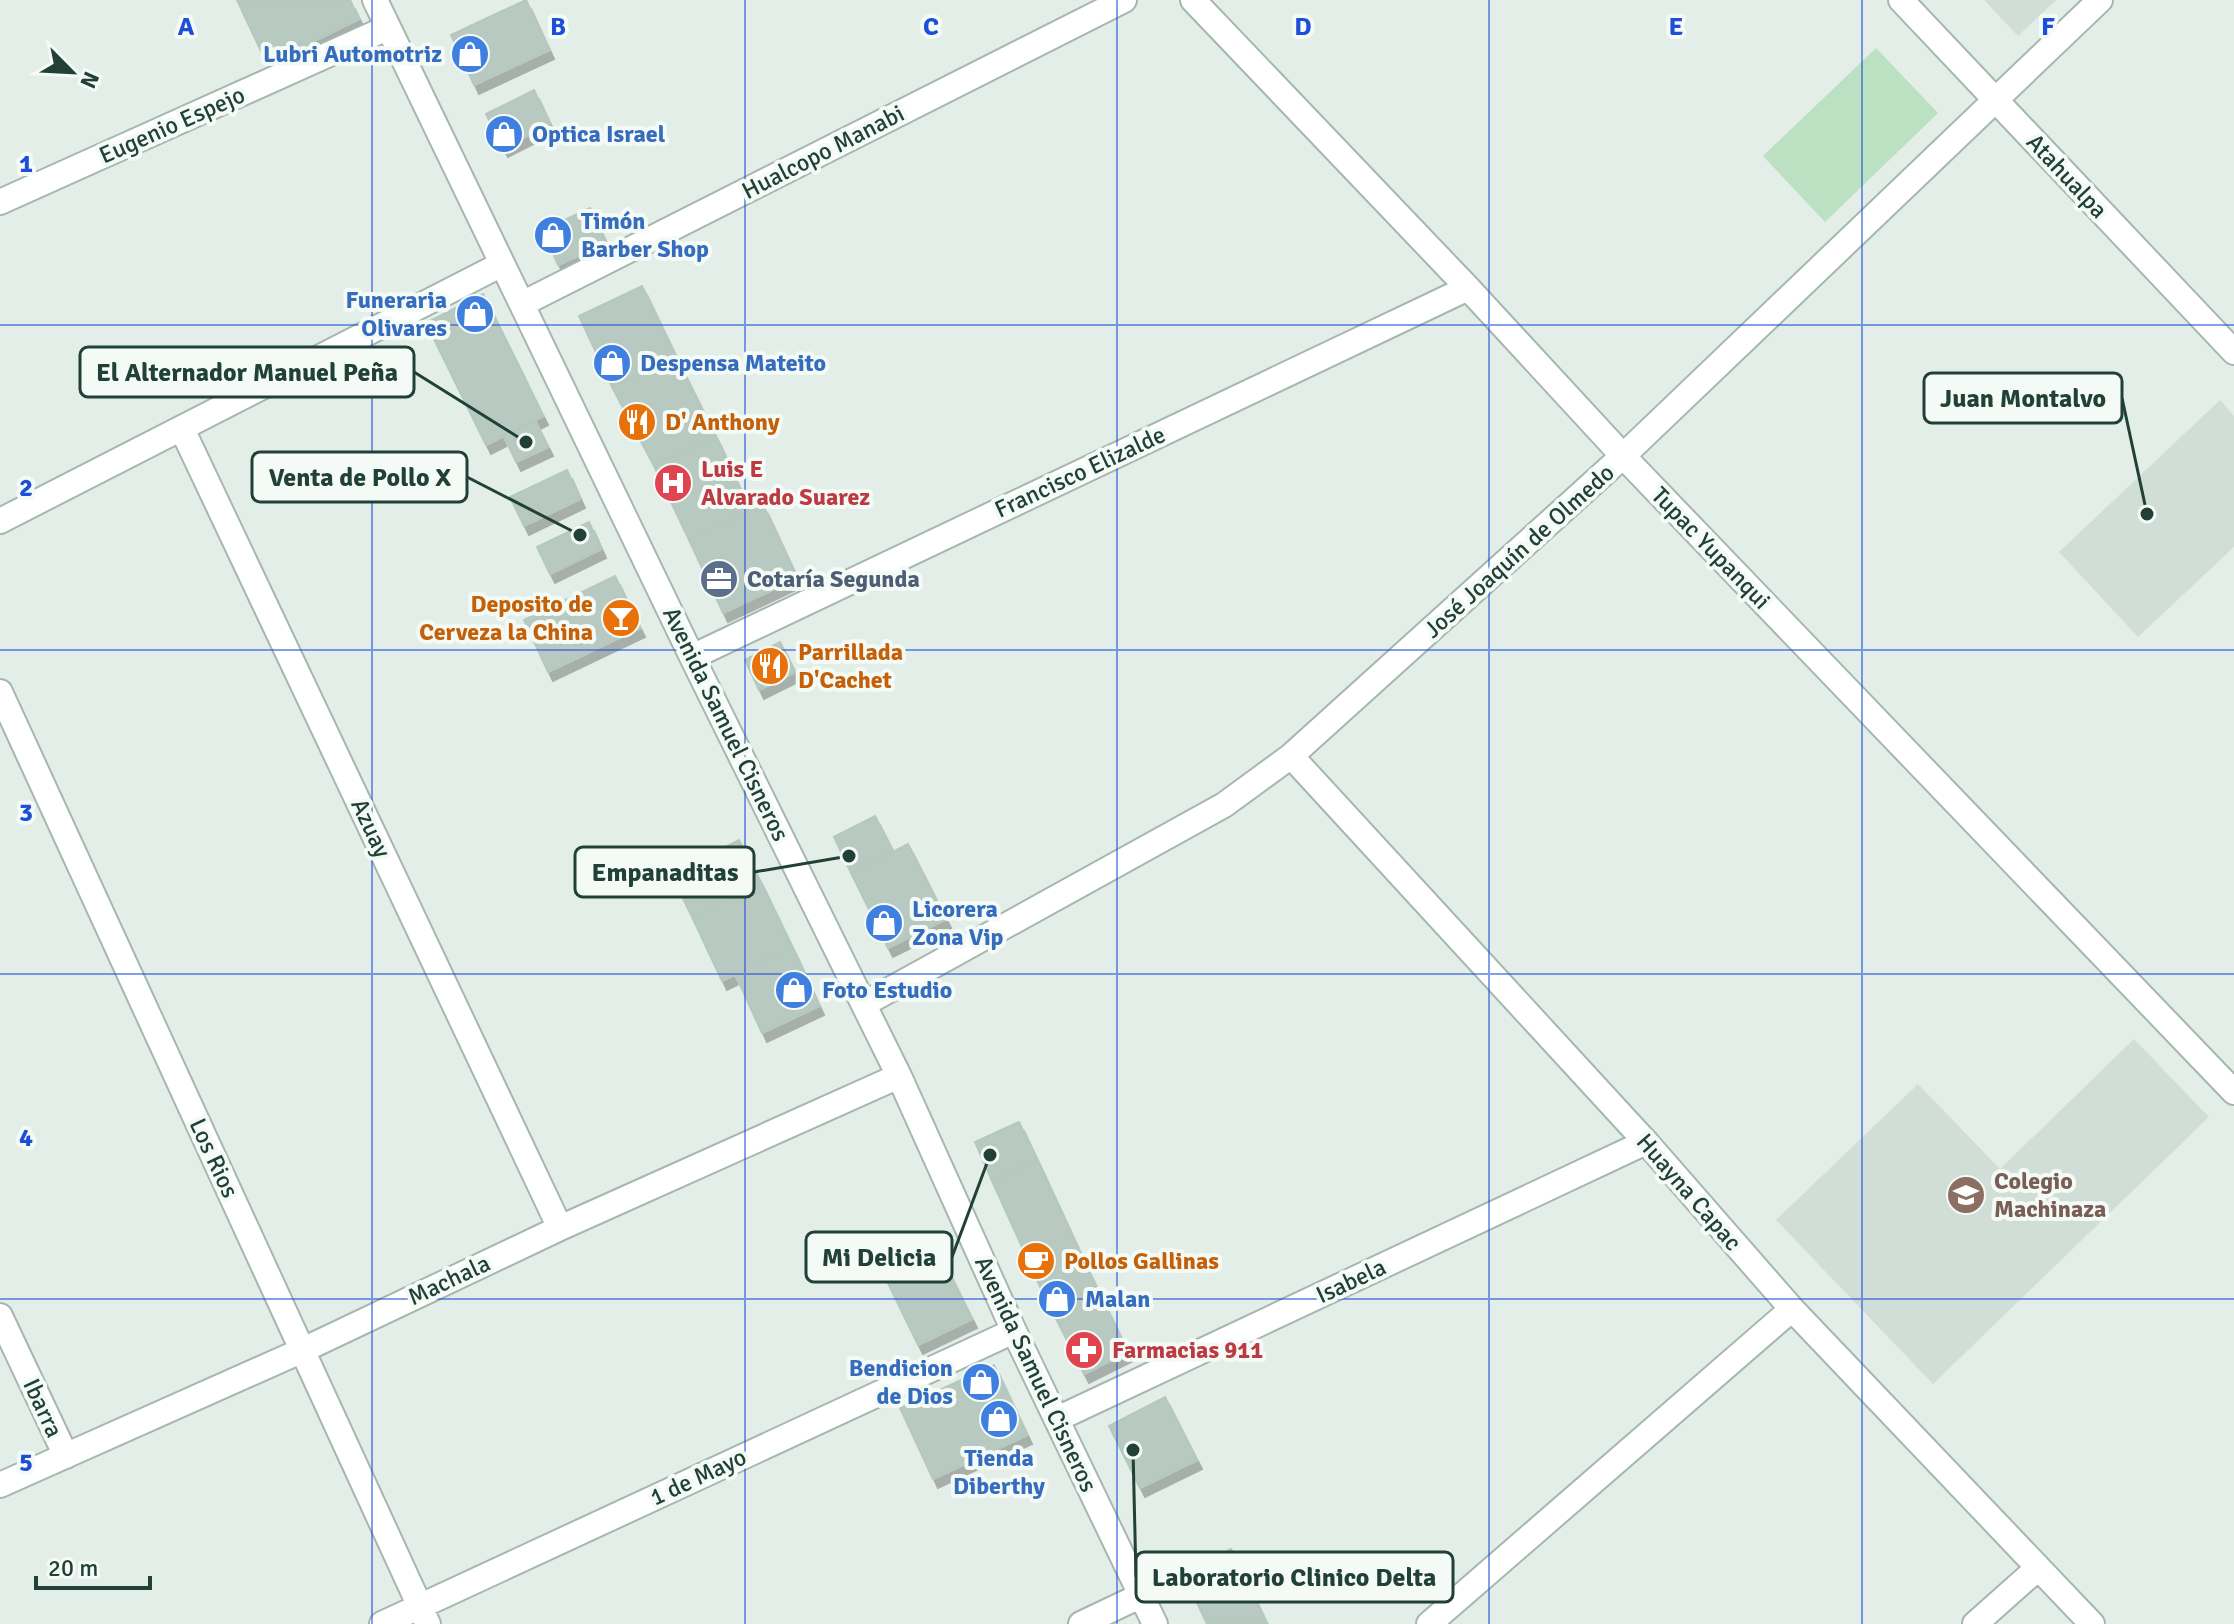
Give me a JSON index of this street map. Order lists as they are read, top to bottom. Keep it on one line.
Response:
{"streets":{"street":["Eugenio Espejo","Hualcopo Manabi","Atahualpa","Francisco Elizalde","Tupac Yupanqui","José Joaquín de Olmedo","Avenida Samuel Cisneros","Azuay","Los Rios","Huayna Capac","Machala","Isabela","Ibarra","1 de Mayo"]},"crossings":[["Eugenio Espejo","Avenida Samuel Cisneros"],["Hualcopo Manabi","Avenida Samuel Cisneros"],["Atahualpa","José Joaquín de Olmedo"],["Francisco Elizalde","Tupac Yupanqui"],["Francisco Elizalde","Avenida Samuel Cisneros"],["Tupac Yupanqui","José Joaquín de Olmedo"],["José Joaquín de Olmedo","Avenida Samuel Cisneros"],["José Joaquín de Olmedo","Huayna Capac"],["Avenida Samuel Cisneros","Machala"],["Avenida Samuel Cisneros","Isabela"],["Avenida Samuel Cisneros","1 de Mayo"],["Azuay","Machala"],["Los Rios","Machala"],["Los Rios","1 de Mayo"],["Huayna Capac","Isabela"],["Machala","Ibarra"]],"places":{"shop":["Lubri Automotriz","Optica Israel","Timón Barber Shop","Funeraria Olivares","Despensa Mateito","Licorera Zona Vip","Foto Estudio","Malan","Bendicion de Dios","Tienda Diberthy"],"restaurant":["D' Anthony","Parrillada D'Cachet"],"other":["El Alternador Manuel Peña","Juan Montalvo","Venta de Pollo X","Empanaditas","Mi Delicia","Laboratorio Clinico Delta"],"hospital":["Luis E Alvarado Suarez"],"office":["Cotaría Segunda"],"bar":["Deposito de Cerveza la China"],"school or university":["Colegio Machinaza"],"cafe":["Pollos Gallinas"],"pharmacy":["Farmacias 911"]},"scale_bar":"20 m","north":"bottom right","grid":{"columns":["A","B","C","D","E","F"],"rows":["1","2","3","4","5"]}}
